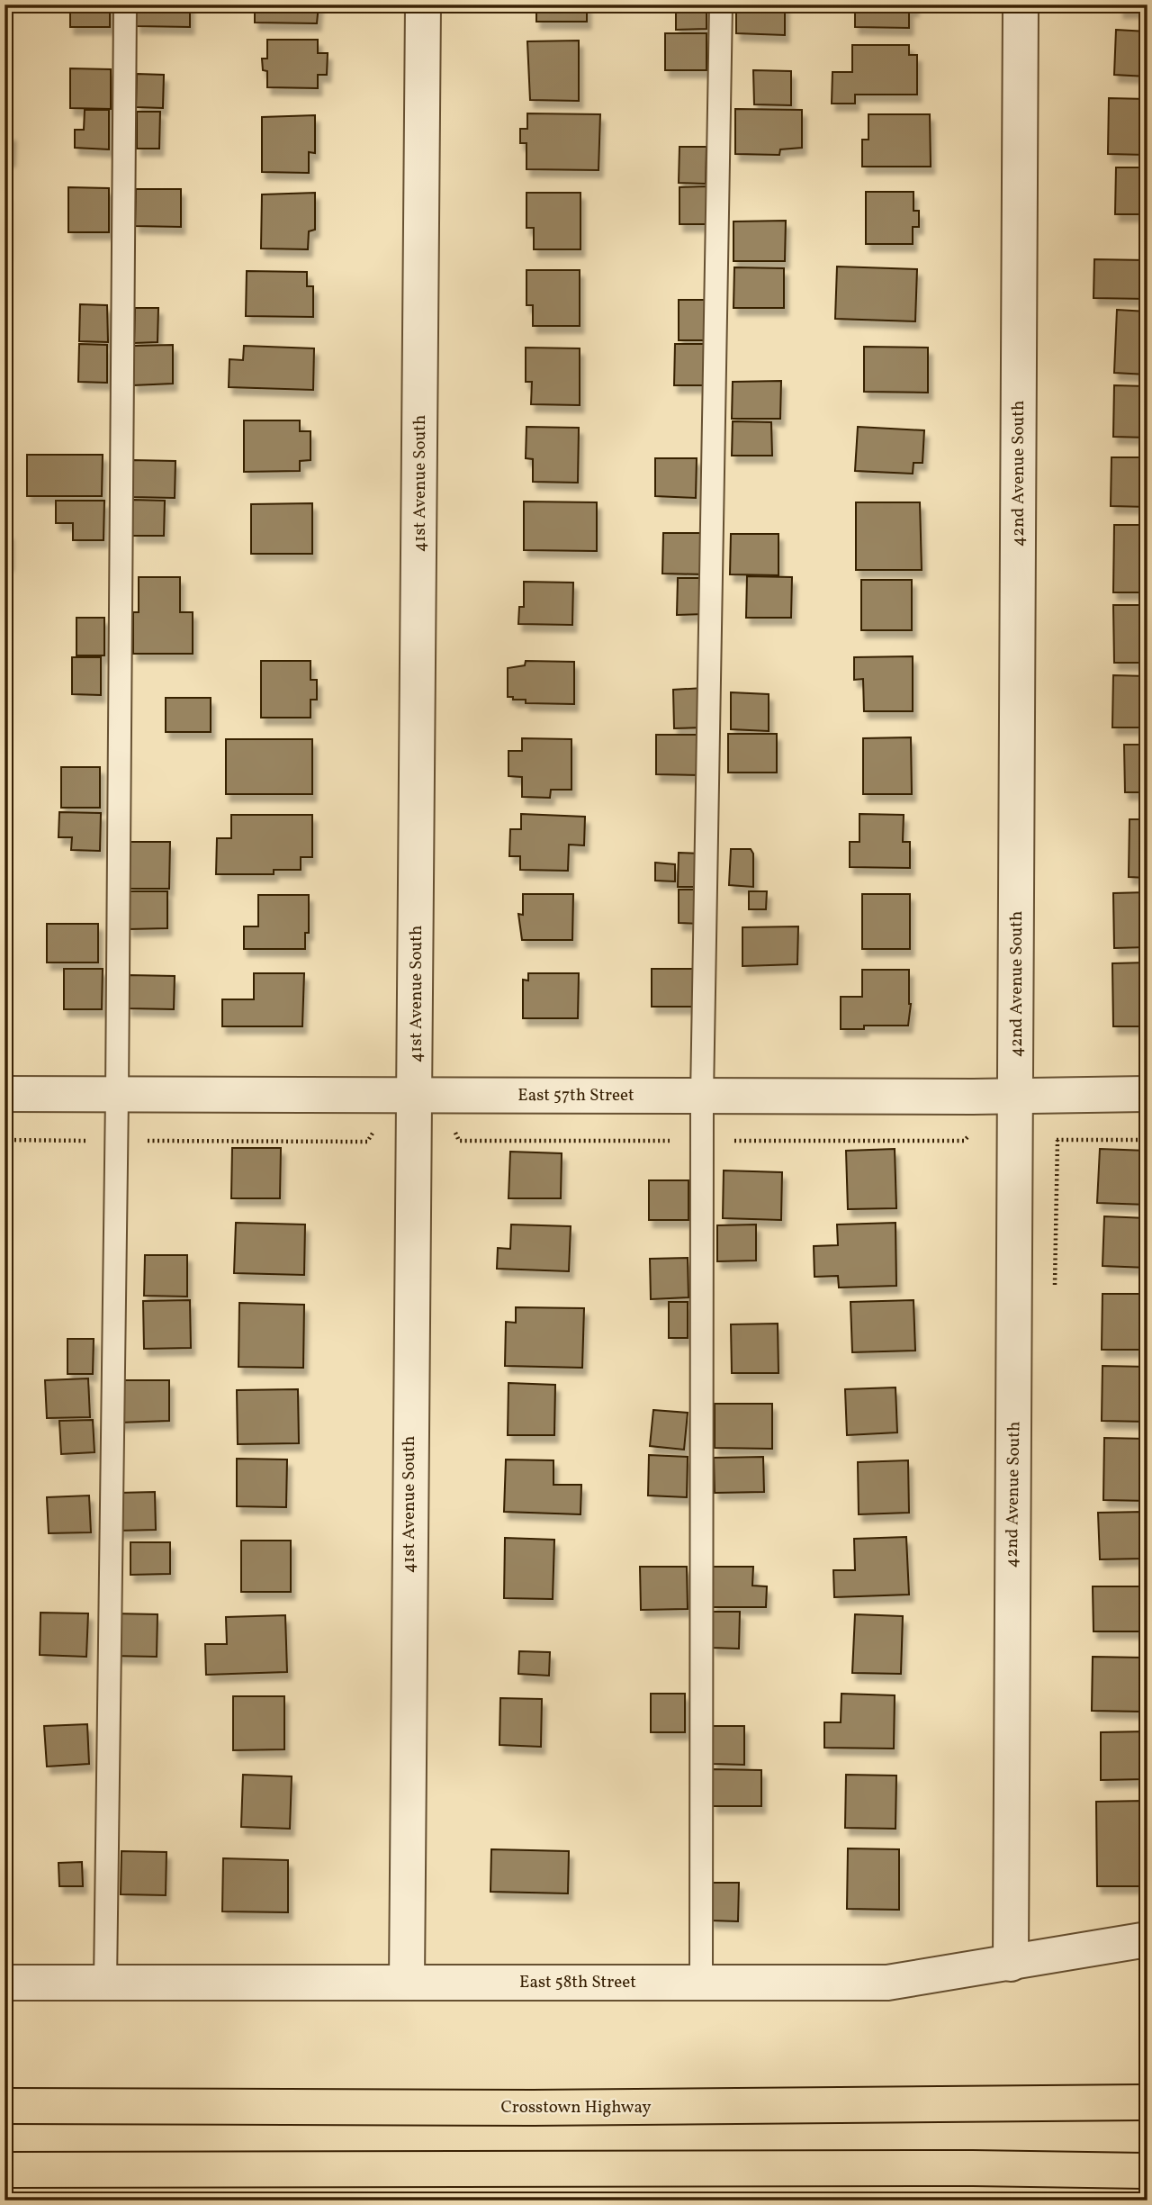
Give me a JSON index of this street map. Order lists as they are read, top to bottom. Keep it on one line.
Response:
{"streets":{"highway":["Crosstown Highway"],"street":["42nd Avenue South","41st Avenue South","East 57th Street","East 58th Street"]},"crossings":[["42nd Avenue South","East 57th Street"],["42nd Avenue South","East 58th Street"],["41st Avenue South","East 57th Street"],["41st Avenue South","East 58th Street"]]}
